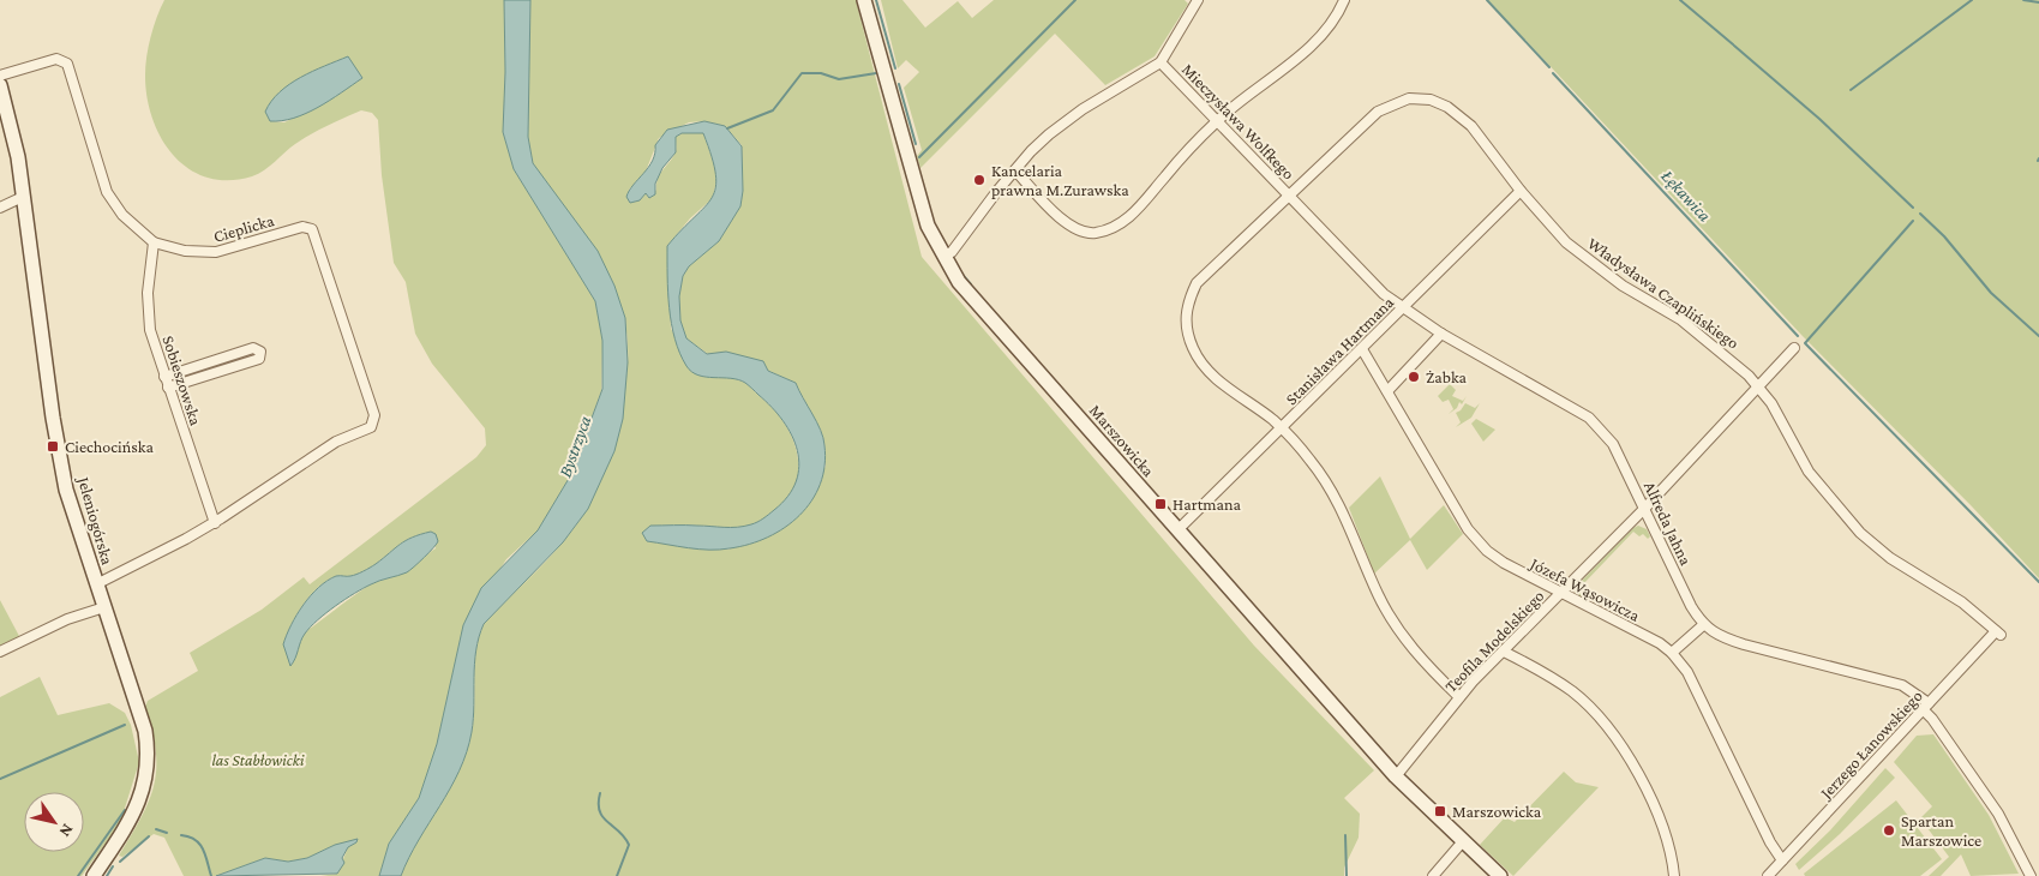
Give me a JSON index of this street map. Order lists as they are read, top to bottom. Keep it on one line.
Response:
{"streets":{"street":["Mieczysława Wolfkego","Cieplicka","Władysława Czaplińskiego","Stanisława Hartmana","Sobieszowska","Marszowicka","Jeleniogórska","Alfreda Jahna","Józefa Wąsowicza","Teofila Modelskiego","Jerzego Łanowskiego"]},"crossings":[["Mieczysława Wolfkego","Władysława Czaplińskiego"],["Mieczysława Wolfkego","Stanisława Hartmana"],["Mieczysława Wolfkego","Marszowicka"],["Mieczysława Wolfkego","Alfreda Jahna"],["Cieplicka","Sobieszowska"],["Władysława Czaplińskiego","Stanisława Hartmana"],["Władysława Czaplińskiego","Teofila Modelskiego"],["Władysława Czaplińskiego","Jerzego Łanowskiego"],["Stanisława Hartmana","Marszowicka"],["Stanisława Hartmana","Alfreda Jahna"],["Stanisława Hartmana","Józefa Wąsowicza"],["Marszowicka","Teofila Modelskiego"],["Alfreda Jahna","Teofila Modelskiego"],["Józefa Wąsowicza","Teofila Modelskiego"],["Józefa Wąsowicza","Jerzego Łanowskiego"]],"water":["Łękawica","Bystrzyca"],"parks":["las Stabłowicki"],"places":{"other":["Kancelaria prawna M.Zurawska","Żabka","Spartan Marszowice"],"transit":["Ciechocińska","Hartmana","Marszowicka"]},"north":"bottom right"}
